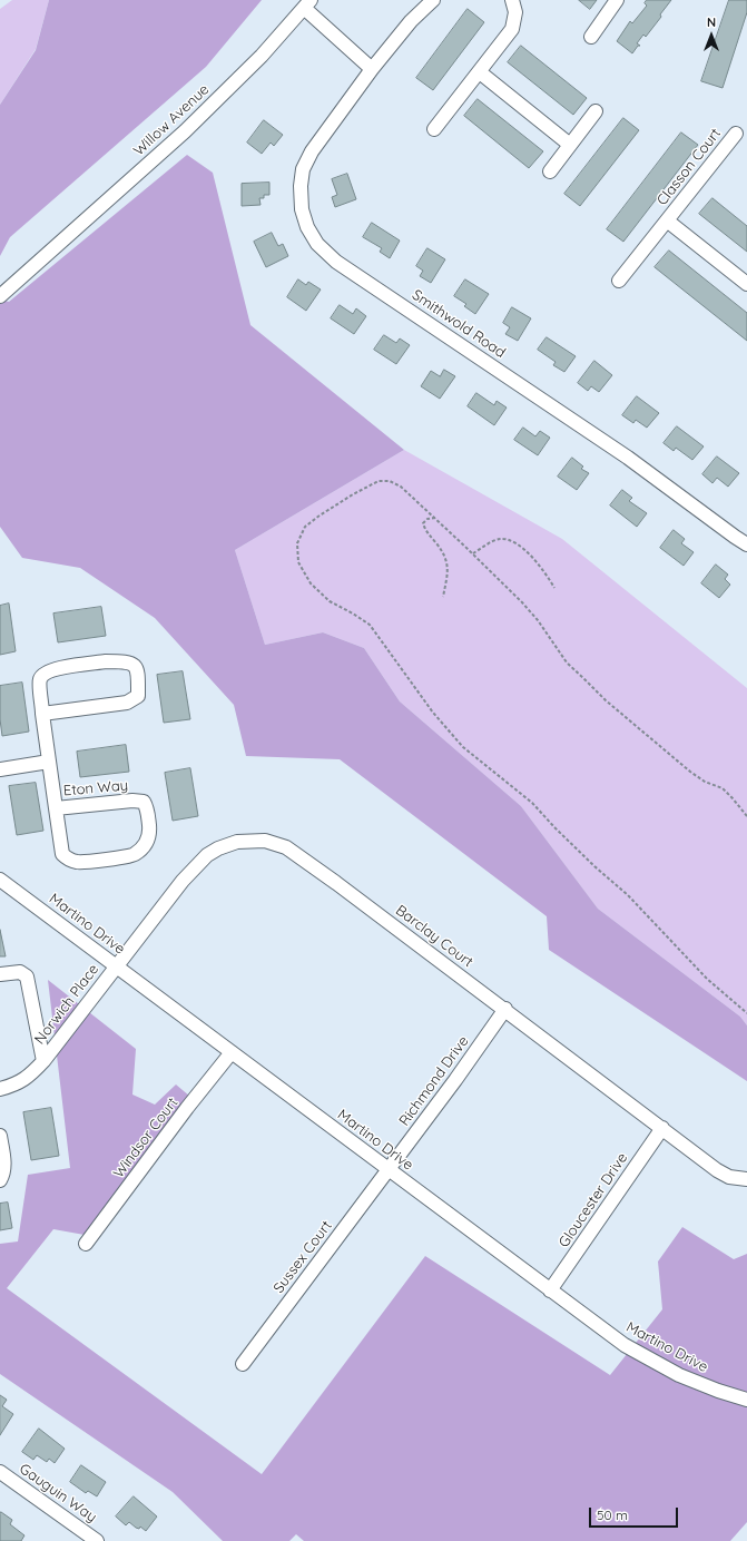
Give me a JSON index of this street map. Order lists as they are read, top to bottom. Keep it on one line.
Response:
{"streets":{"street":["Willow Avenue","Classon Court","Smithwold Road","Eton Way","Martino Drive","Barclay Court","Norwich Place","Richmond Drive","Windsor Court","Gloucester Drive","Sussex Court","Gauguin Way"]},"crossings":[["Martino Drive","Barclay Court"],["Martino Drive","Norwich Place"],["Martino Drive","Richmond Drive"],["Martino Drive","Windsor Court"],["Martino Drive","Gloucester Drive"],["Martino Drive","Sussex Court"],["Barclay Court","Norwich Place"],["Barclay Court","Richmond Drive"],["Barclay Court","Gloucester Drive"],["Richmond Drive","Sussex Court"]],"scale_bar":"50 m","north":"top"}
